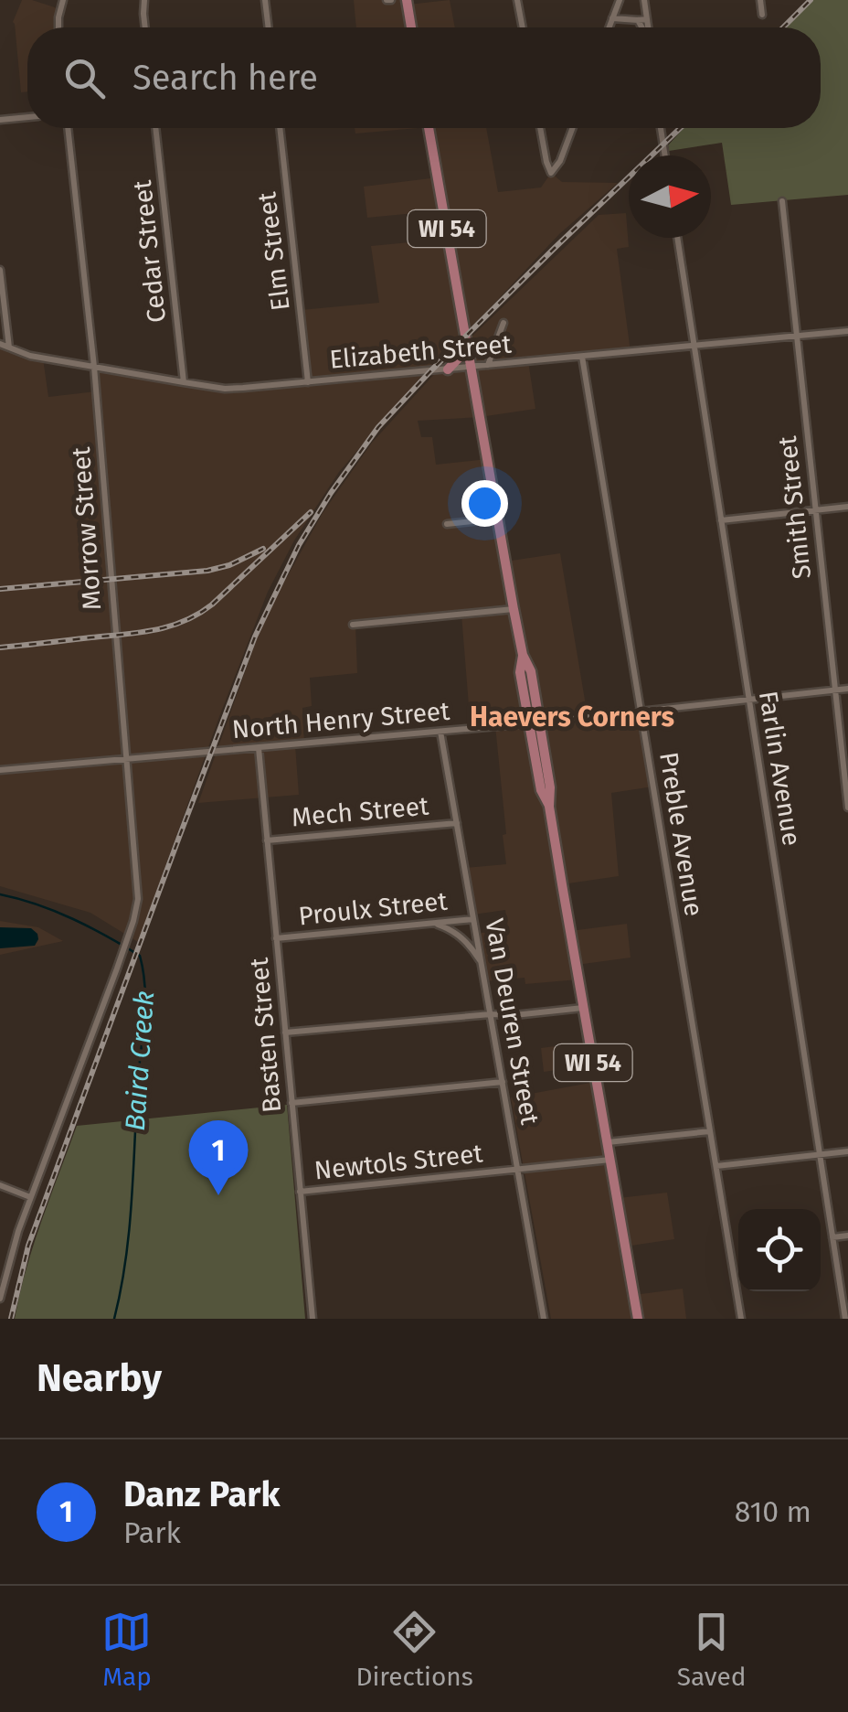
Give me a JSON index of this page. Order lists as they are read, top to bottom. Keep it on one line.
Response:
{"streets":{"main road":["WI 54"],"street":["Cedar Street","Elm Street","Elizabeth Street","Smith Street","Morrow Street","North Henry Street","Farlin Avenue","Mech Street","Preble Avenue","Proulx Street","Van Deuren Street","Basten Street","Newtols Street"]},"crossings":[["WI 54","Elizabeth Street"],["WI 54","North Henry Street"],["WI 54","Newtols Street"],["Cedar Street","Elizabeth Street"],["Elm Street","Elizabeth Street"],["Elizabeth Street","Smith Street"],["Elizabeth Street","Morrow Street"],["Elizabeth Street","Farlin Avenue"],["Elizabeth Street","Preble Avenue"],["Smith Street","North Henry Street"],["Morrow Street","North Henry Street"],["North Henry Street","Farlin Avenue"],["North Henry Street","Preble Avenue"],["North Henry Street","Van Deuren Street"],["North Henry Street","Basten Street"],["Mech Street","Van Deuren Street"],["Mech Street","Basten Street"],["Proulx Street","Van Deuren Street"],["Proulx Street","Basten Street"],["Van Deuren Street","Newtols Street"],["Basten Street","Newtols Street"]],"districts":["Haevers Corners"],"water":["Baird Creek"],"north":"right","page":{"search":"Search here","pins":"1","heading":"Nearby","list":[{"mark":"1","name":"Danz Park","note":"Park","value":"810 m"}],"nav":["Map","Directions","Saved"]}}
